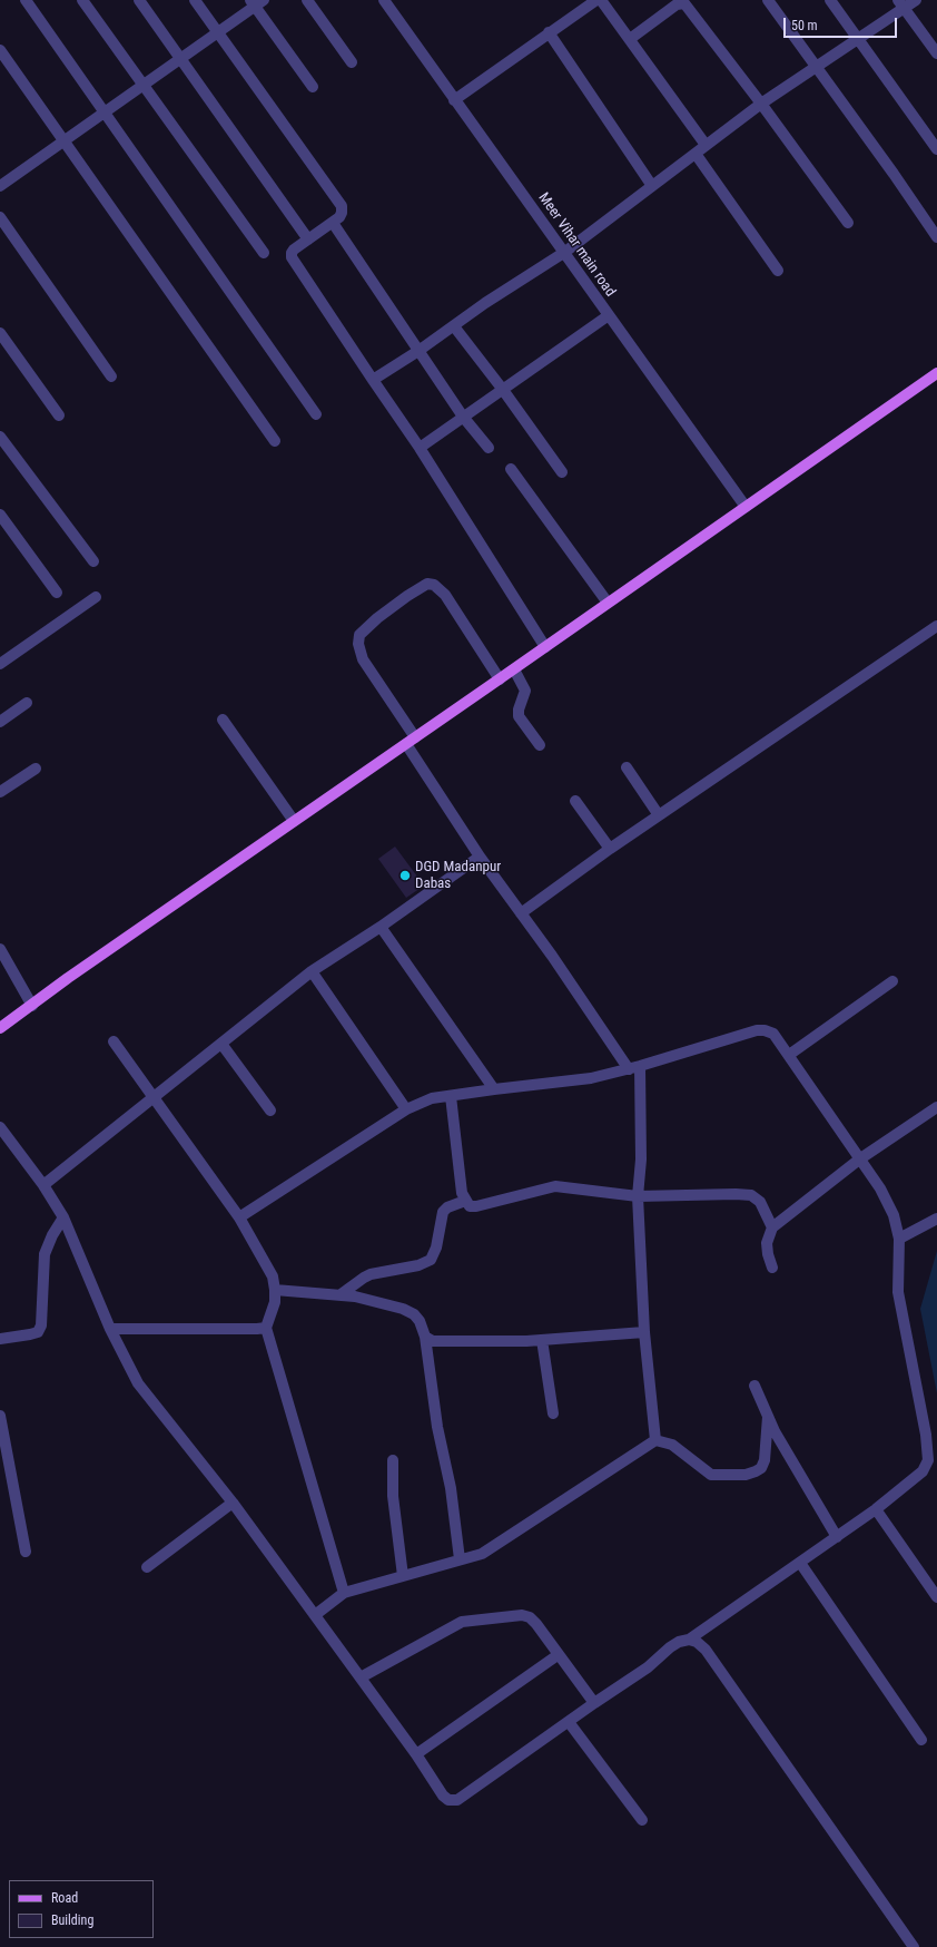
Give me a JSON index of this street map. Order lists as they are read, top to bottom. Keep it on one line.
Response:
{"streets":{"street":["Meer Vihar main road"]},"places":["DGD Madanpur Dabas"],"legend":["Road","Building"],"scale_bar":"50 m"}
